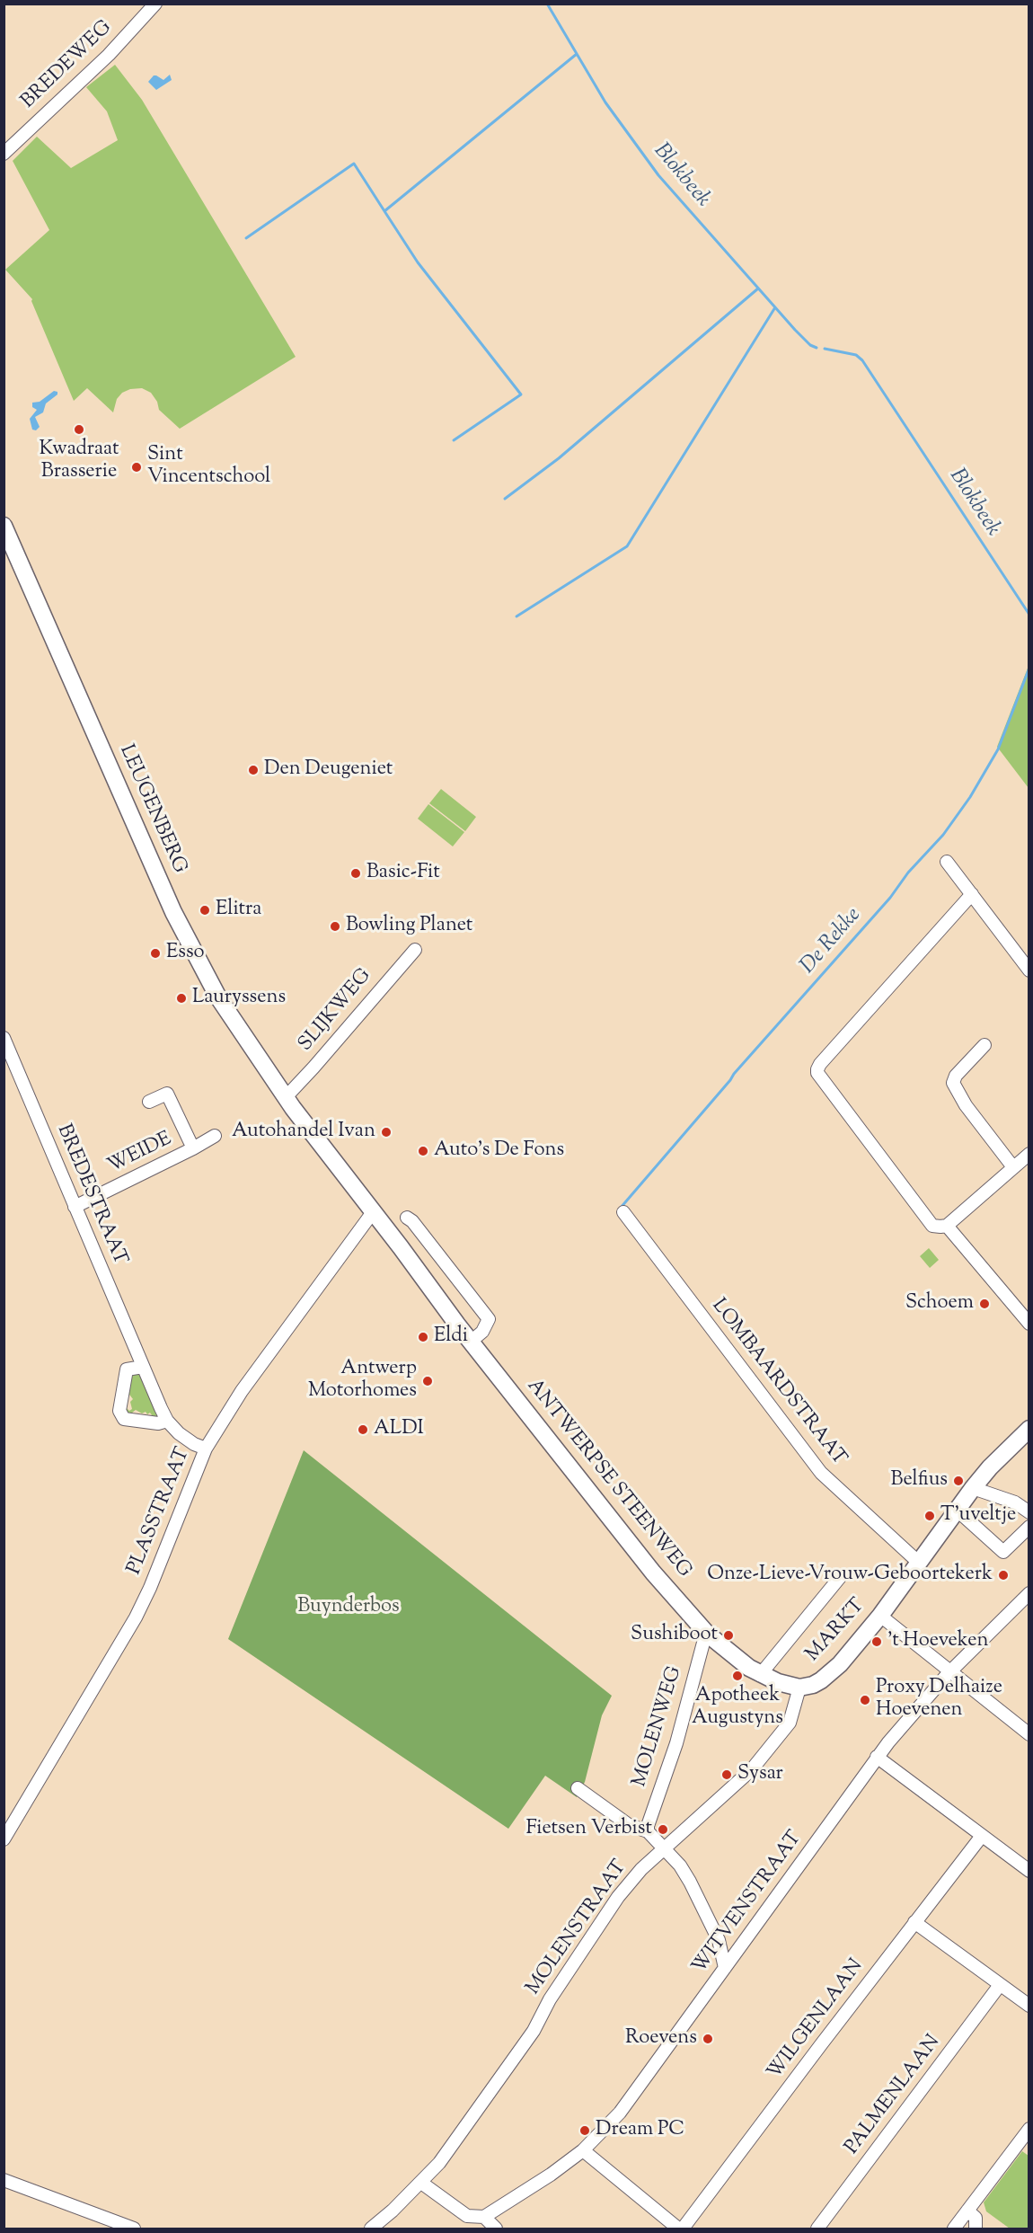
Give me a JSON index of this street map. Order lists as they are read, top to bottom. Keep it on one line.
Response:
{"streets":{"main road":["LEUGENBERG","ANTWERPSE STEENWEG","MARKT"],"street":["BREDEWEG","SLIJKWEG","WEIDE","BREDESTRAAT","LOMBAARDSTRAAT","PLASSTRAAT","MOLENWEG","WITVENSTRAAT","MOLENSTRAAT","WILGENLAAN","PALMENLAAN"]},"crossings":[["LEUGENBERG","SLIJKWEG"],["LEUGENBERG","ANTWERPSE STEENWEG"],["LEUGENBERG","PLASSTRAAT"],["WEIDE","BREDESTRAAT"],["BREDESTRAAT","PLASSTRAAT"],["LOMBAARDSTRAAT","MARKT"],["ANTWERPSE STEENWEG","PLASSTRAAT"],["ANTWERPSE STEENWEG","MARKT"],["ANTWERPSE STEENWEG","MOLENWEG"],["ANTWERPSE STEENWEG","MOLENSTRAAT"],["MARKT","MOLENSTRAAT"]],"water":["Blokbeek","De Rekke"],"parks":["Buynderbos"],"places":["Kwadraat Brasserie","Sint Vincentschool","Den Deugeniet","Basic-Fit","Elitra","Bowling Planet","Esso","Lauryssens","Autohandel Ivan","Auto's De Fons","Schoem","Eldi","Antwerp Motorhomes","ALDI","Belfius","T'uveltje","Onze-Lieve-Vrouw-Geboortekerk","Sushiboot","'t Hoeveken","Apotheek Augustyns","Proxy Delhaize Hoevenen","Sysar","Fietsen Verbist","Roevens","Dream PC"]}
